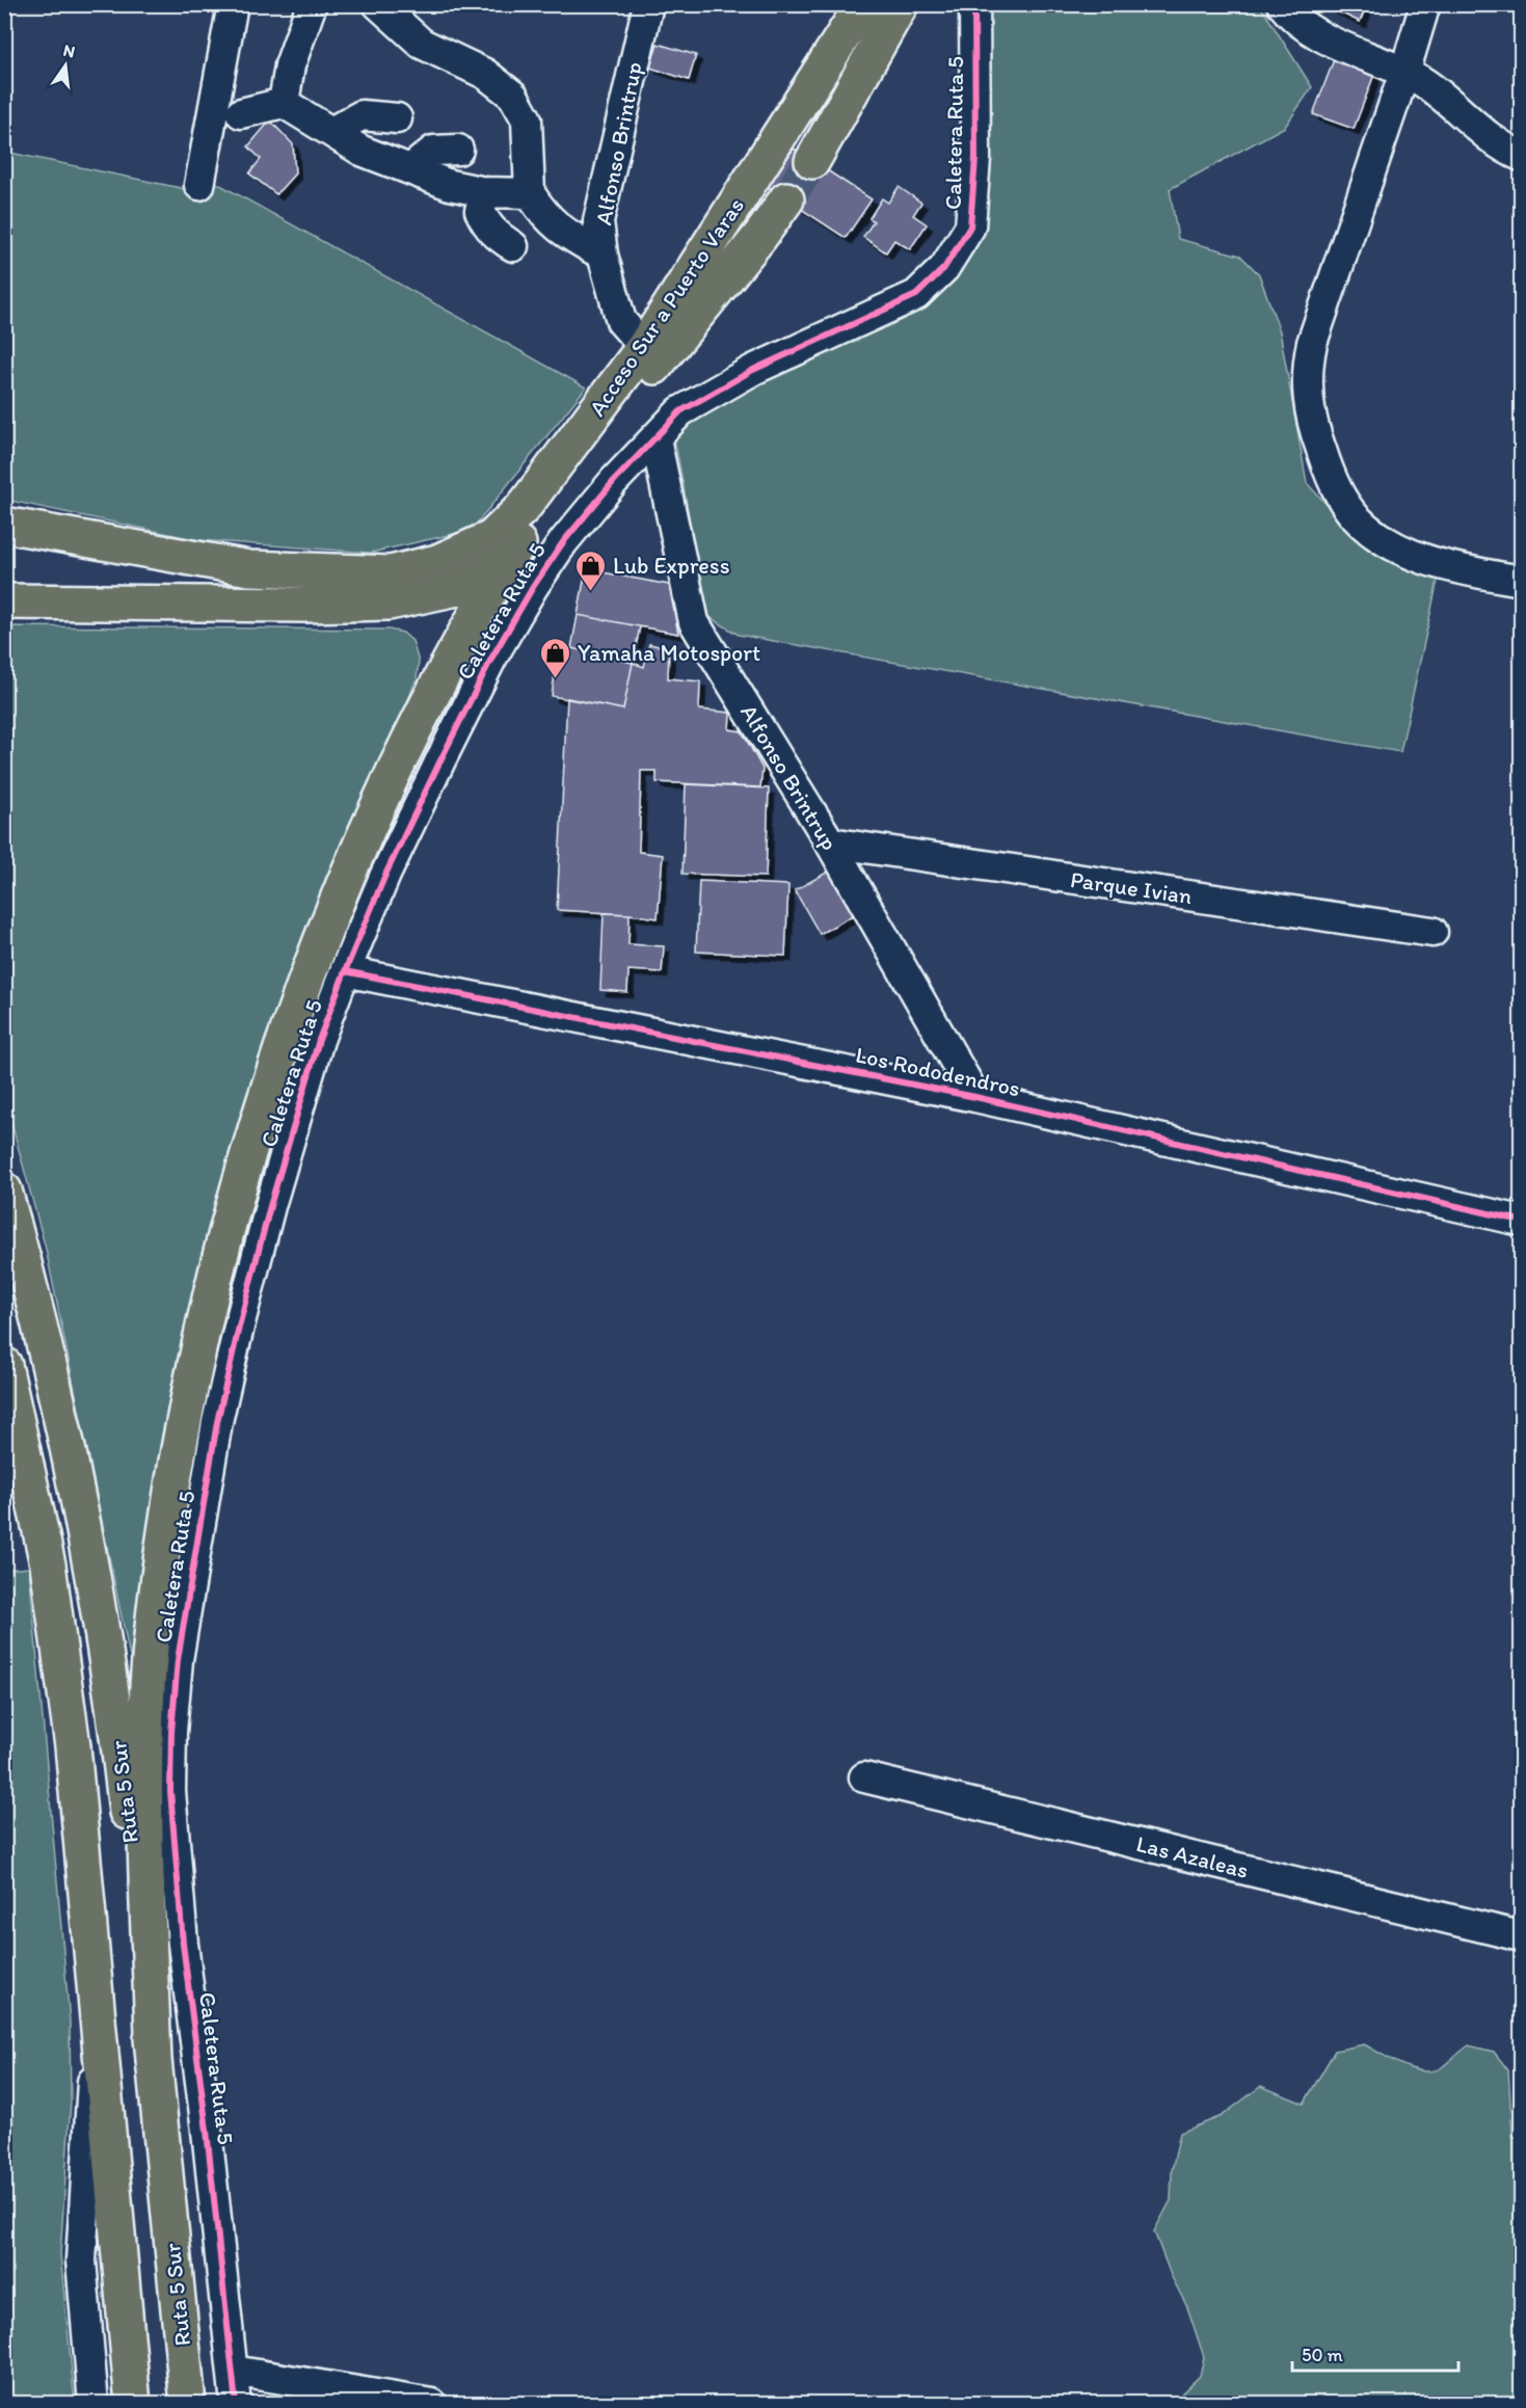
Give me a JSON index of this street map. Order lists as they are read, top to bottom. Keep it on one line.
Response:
{"streets":{"main road":["Acceso Sur a Puerto Varas","Ruta 5 Sur"],"street":["Caletera Ruta 5","Alfonso Brintrup","Parque Ivian","Los Rododendros","Las Azaleas"]},"crossings":[["Caletera Ruta 5","Alfonso Brintrup"],["Caletera Ruta 5","Los Rododendros"],["Alfonso Brintrup","Acceso Sur a Puerto Varas"],["Alfonso Brintrup","Parque Ivian"],["Alfonso Brintrup","Los Rododendros"]],"places":{"shop":["Lub Express","Yamaha Motosport"]},"scale_bar":"50 m","north":"top"}
